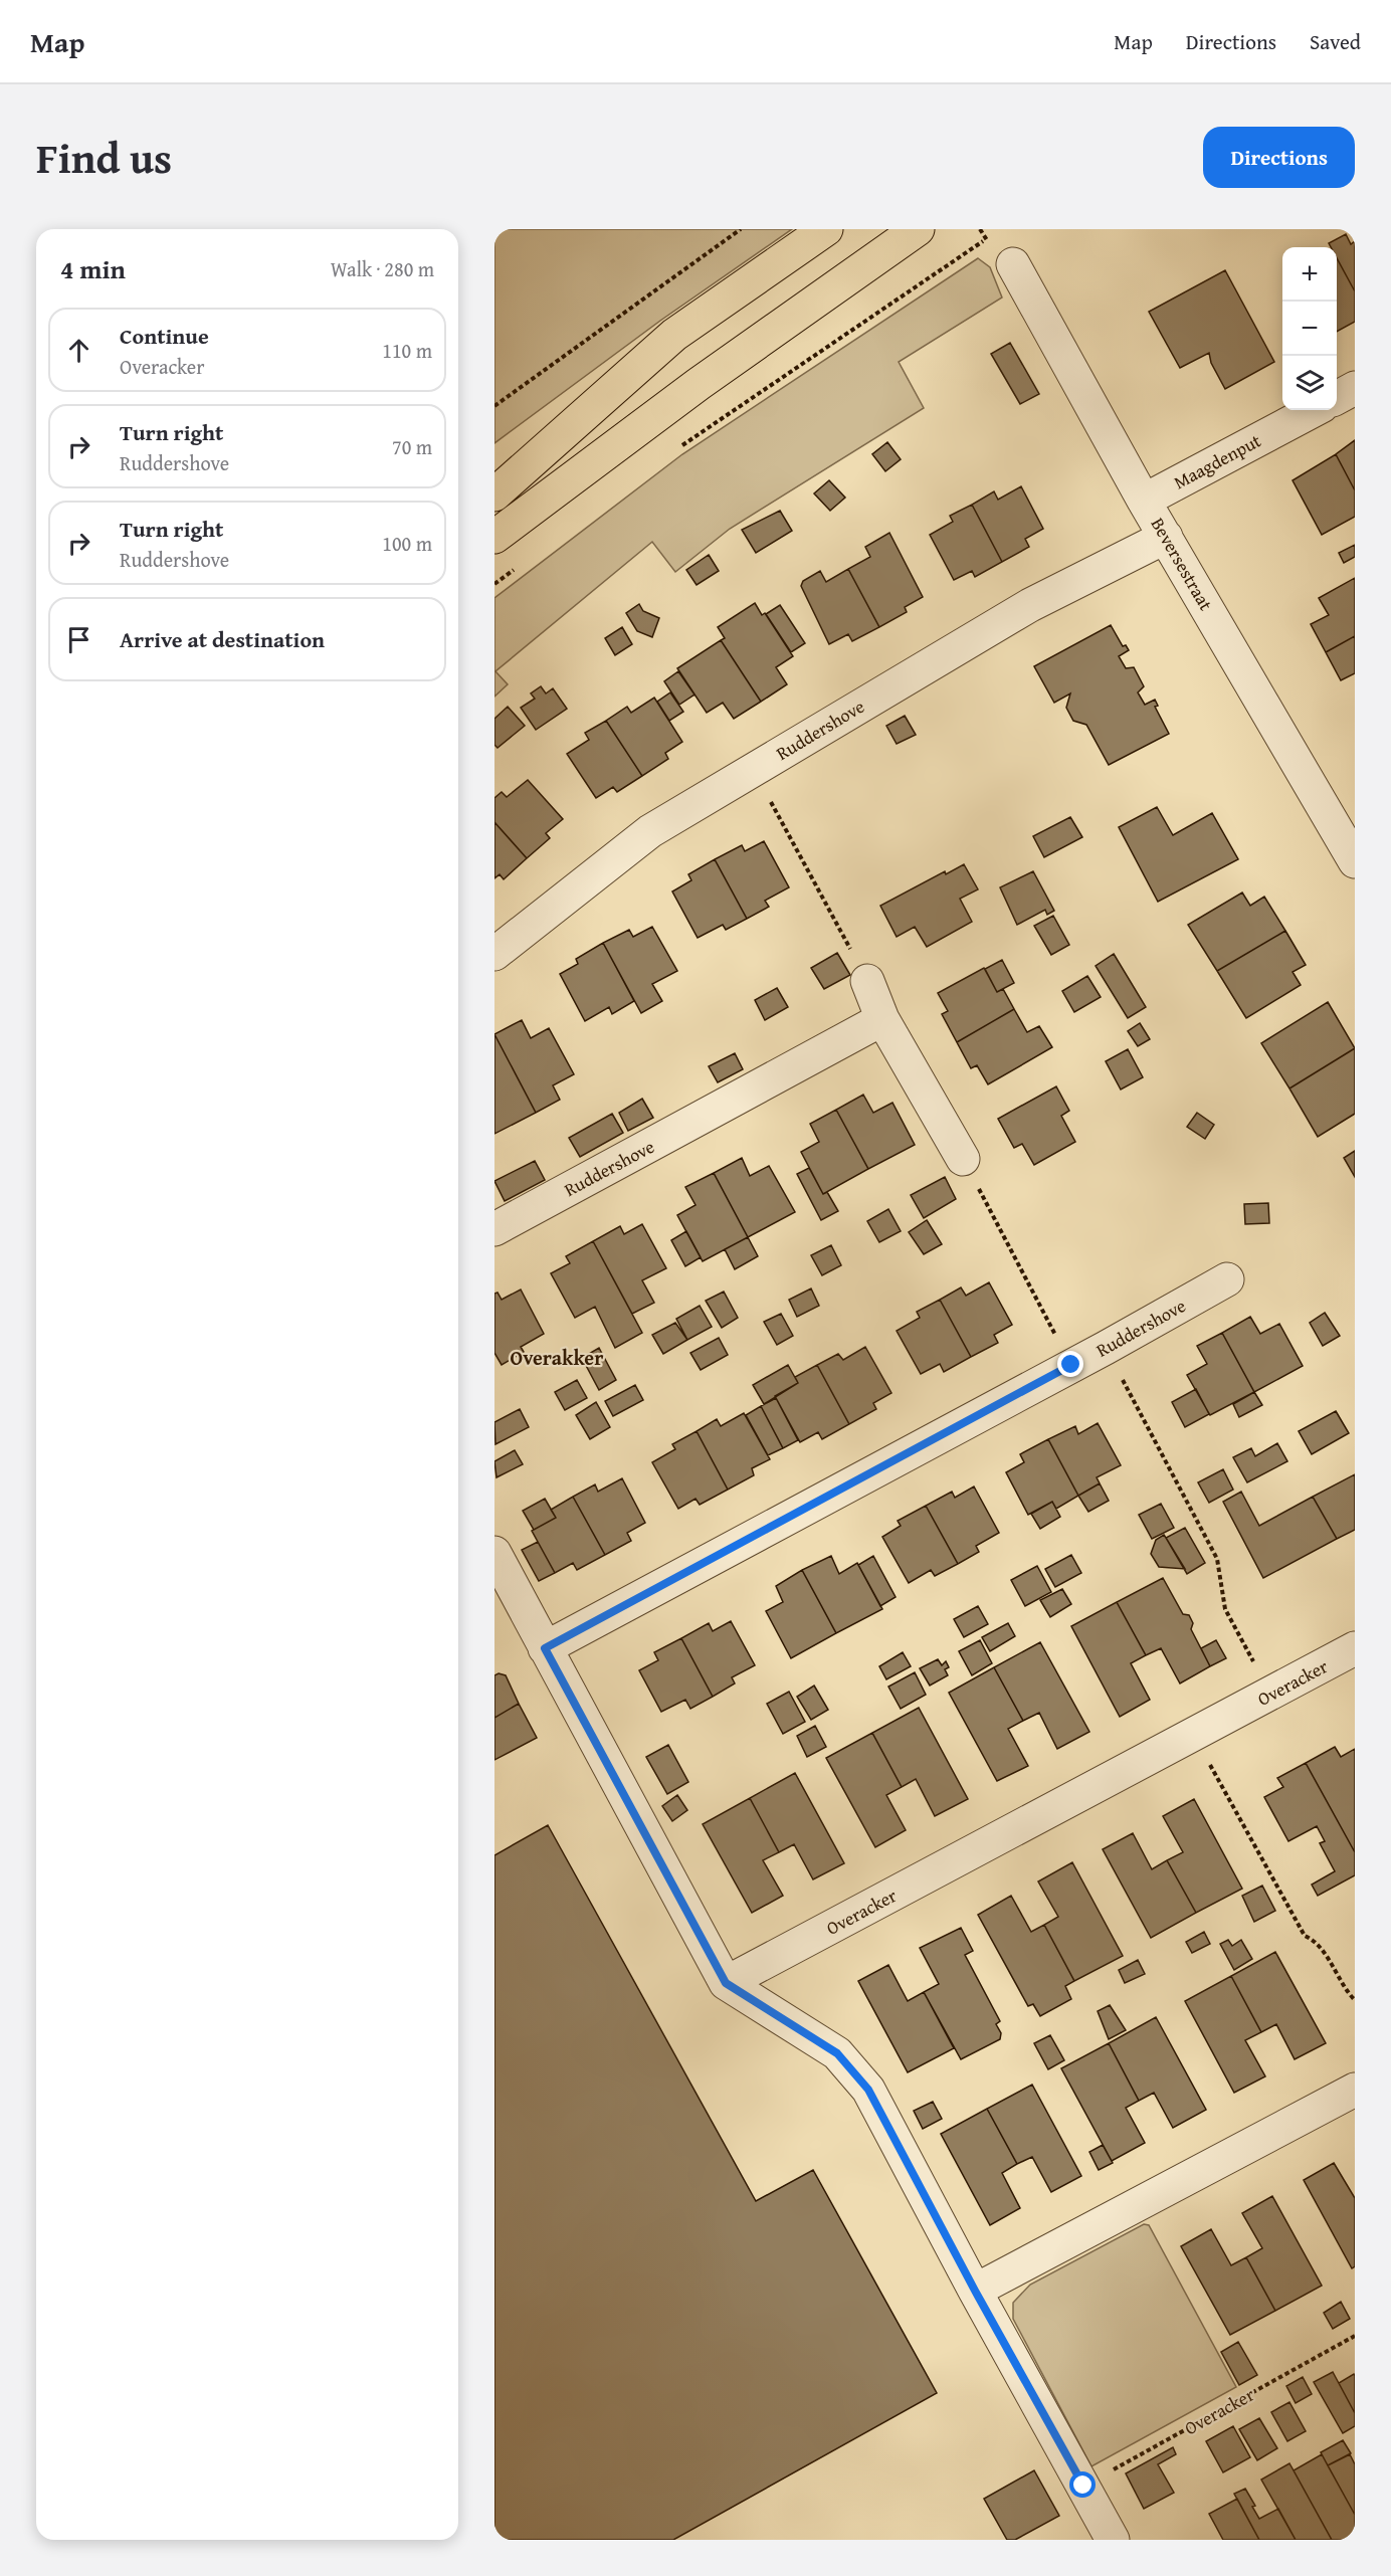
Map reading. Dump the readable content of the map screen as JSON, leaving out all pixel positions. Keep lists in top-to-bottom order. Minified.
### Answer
{"streets":{"street":["Maagdenput","Beversestraat","Ruddershove","Overacker"]},"crossings":[["Maagdenput","Beversestraat"],["Beversestraat","Ruddershove"]],"districts":["Overakker"],"page":{"header":"Map","nav":["Map","Directions","Saved"],"title":"Find us","buttons":"Directions","heading":["4 min","Walk · 280 m"],"map_buttons":["+","−"],"list":[["Continue","Overacker","110 m"],["Turn right","Ruddershove","70 m"],["Turn right","Ruddershove","100 m"],"Arrive at destination"]}}
